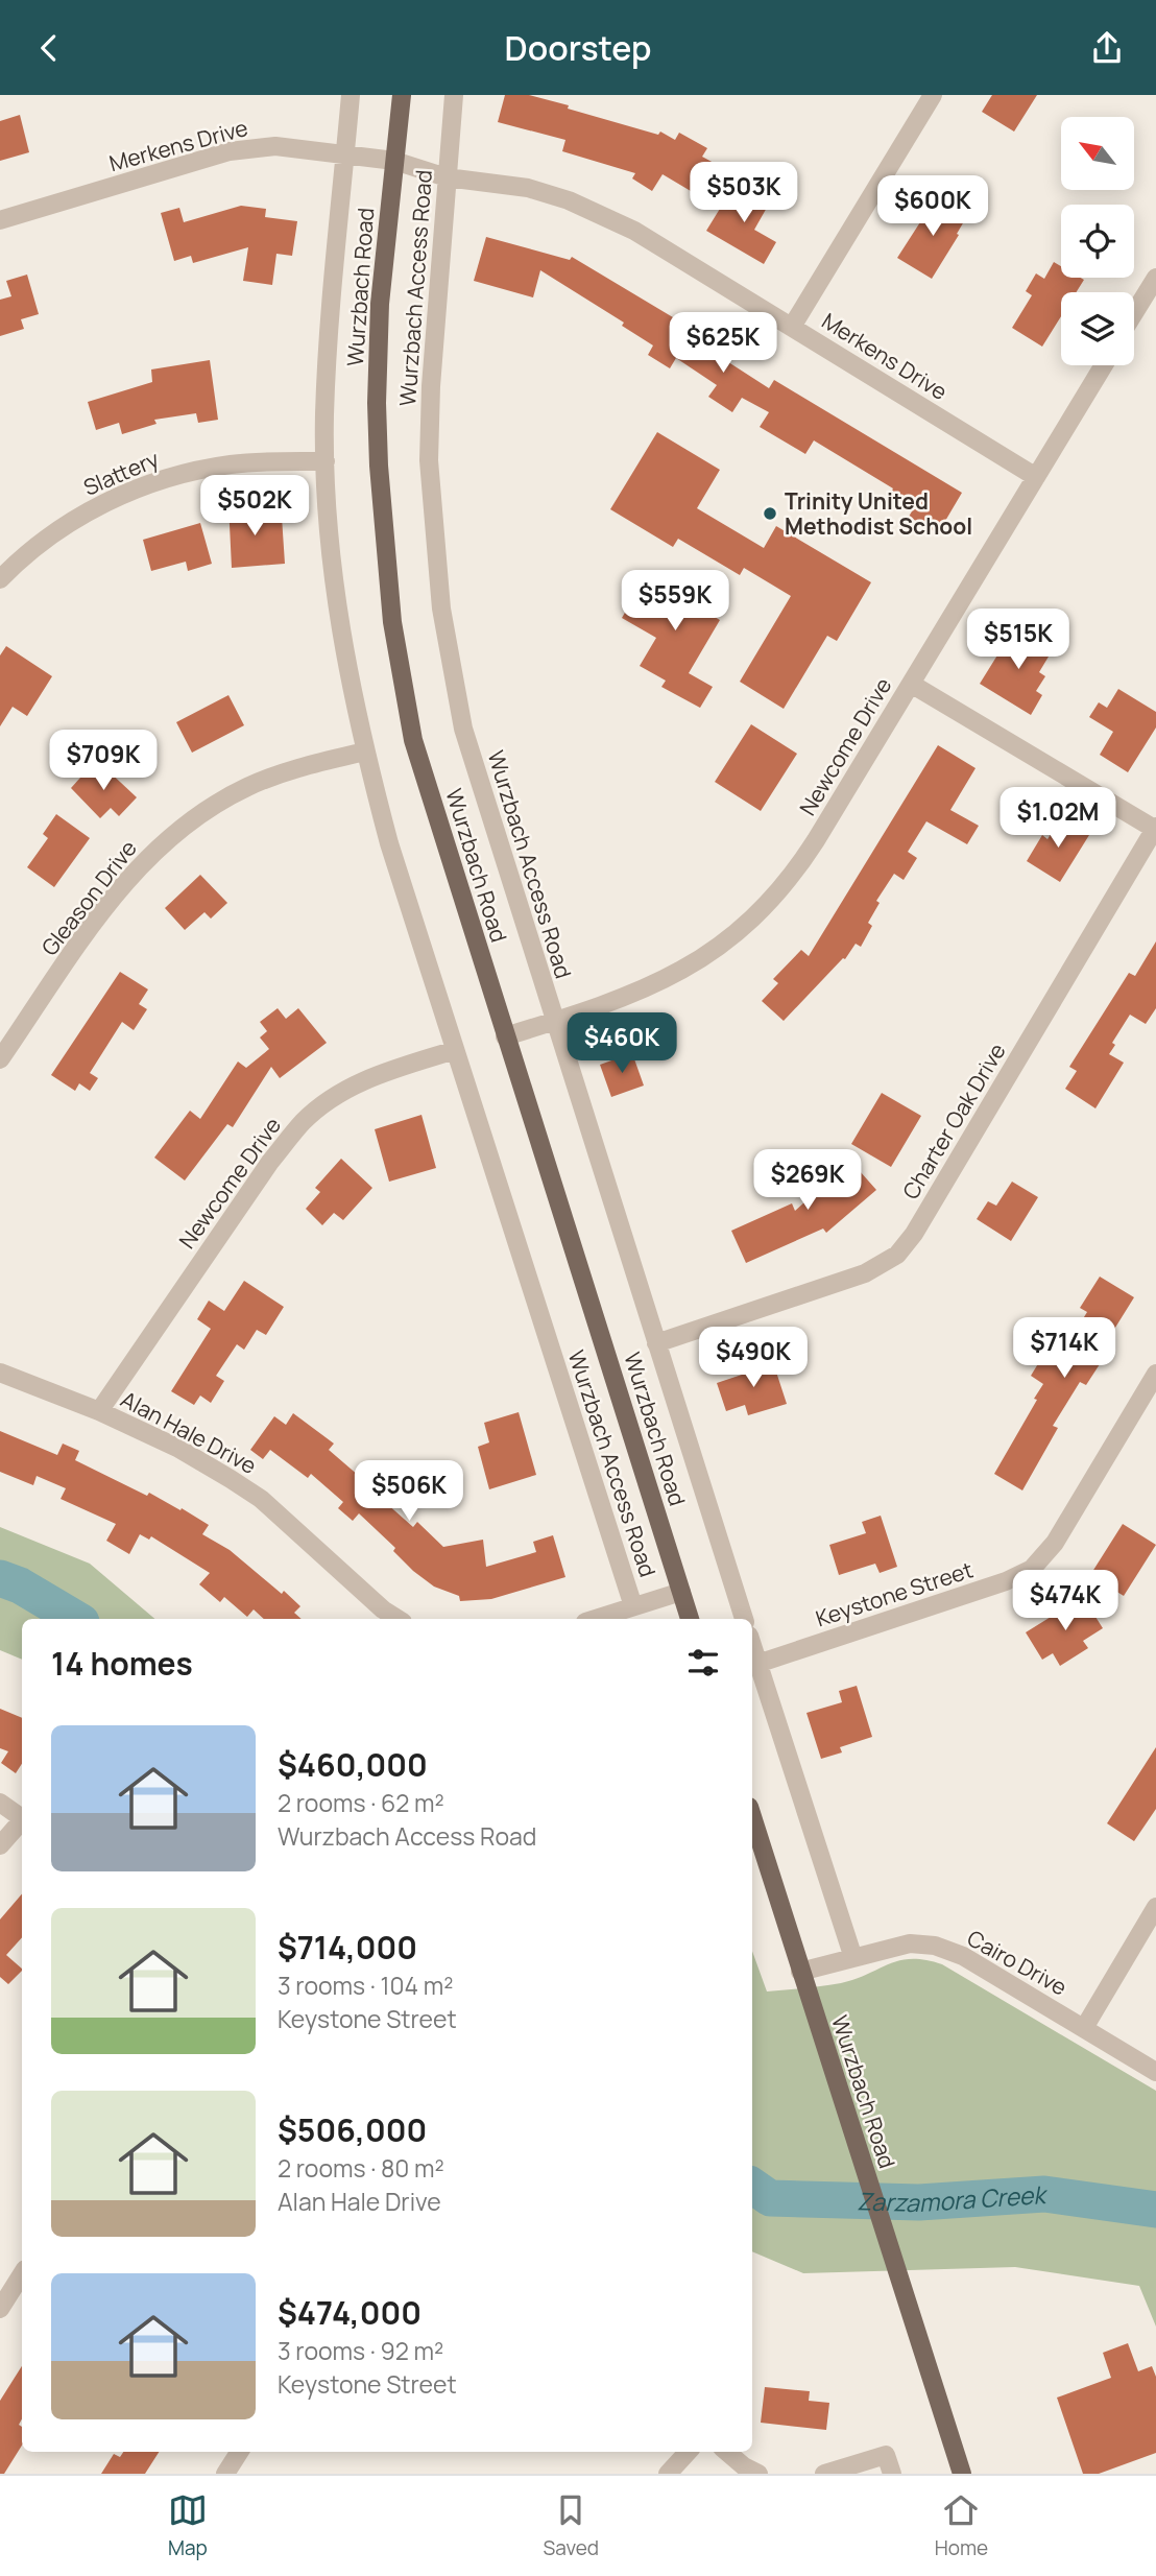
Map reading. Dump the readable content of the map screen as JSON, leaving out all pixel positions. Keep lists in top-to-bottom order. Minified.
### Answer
{"streets":{"main road":["Wurzbach Road"],"street":["Merkens Drive","Wurzbach Access Road","Slattery","Newcome Drive","Gleason Drive","Charter Oak Drive","Alan Hale Drive","Keystone Street","Cairo Drive"]},"crossings":[["Merkens Drive","Wurzbach Road"],["Merkens Drive","Wurzbach Access Road"],["Merkens Drive","Newcome Drive"],["Wurzbach Road","Newcome Drive"],["Wurzbach Road","Cairo Drive"],["Wurzbach Access Road","Slattery"],["Wurzbach Access Road","Newcome Drive"],["Wurzbach Access Road","Gleason Drive"],["Wurzbach Access Road","Charter Oak Drive"],["Newcome Drive","Alan Hale Drive"]],"water":["Zarzamora Creek"],"places":["Trinity United Methodist School"],"north":"top left","page":{"header":"Doorstep","price":["$503K","$600K","$625K","$502K","$559K","$515K","$709K","$1.02M","$460K","$269K","$714K","$490K","$506K","$474K"],"heading":"14 homes","list":[{"name":"$460,000","note":"2 rooms · 62 m² · Wurzbach Access Road"},{"name":"$714,000","note":"3 rooms · 104 m² · Keystone Street"},{"name":"$506,000","note":"2 rooms · 80 m² · Alan Hale Drive"},{"name":"$474,000","note":"3 rooms · 92 m² · Keystone Street"}],"tabs":["Map","Saved","Home"]}}
